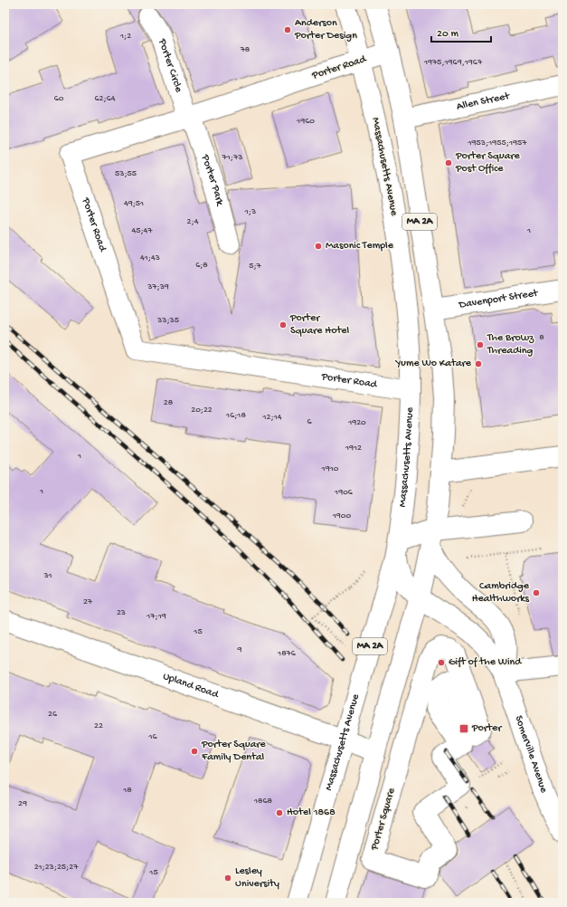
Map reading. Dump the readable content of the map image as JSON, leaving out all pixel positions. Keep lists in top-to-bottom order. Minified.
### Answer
{"streets":{"street":["Porter Circle","Porter Road","Allen Street","Massachusetts Avenue","Porter Park","MA 2A","Davenport Street","Upland Road","Somerville Avenue","Porter Square"]},"crossings":[["Porter Circle","Porter Road"],["Porter Circle","Porter Park"],["Porter Road","Massachusetts Avenue"],["Porter Road","Porter Park"],["Porter Road","MA 2A"],["Allen Street","MA 2A"],["Massachusetts Avenue","Upland Road"],["Massachusetts Avenue","Somerville Avenue"],["MA 2A","Davenport Street"],["MA 2A","Upland Road"],["MA 2A","Somerville Avenue"]],"places":{"other":["Anderson Porter Design","Porter Square Post Office","Masonic Temple","Porter Square Hotel","The Browz Threading","Yume Wo Katare","Cambridge Healthworks","Gift of the Wind","Porter Square Family Dental","Hotel 1868","Lesley University"],"transit":["Porter"]},"house_numbers":["1;2","78","1975,1969,1967","60","62;64","1960","1953;1955;1957","71;73","53;55","49;51","1;3","2;4","45;47","1","41;43","6;8","5;7","37;39","33;35","8","28","20;22","16;18","12;14","6","1920","1912","1","1910","1","1906","1900","31","27","23","17;19","15","9","1876","26","22","16","18","1868","29","21;23;25;27","15"],"scale_bar":"20 m"}
